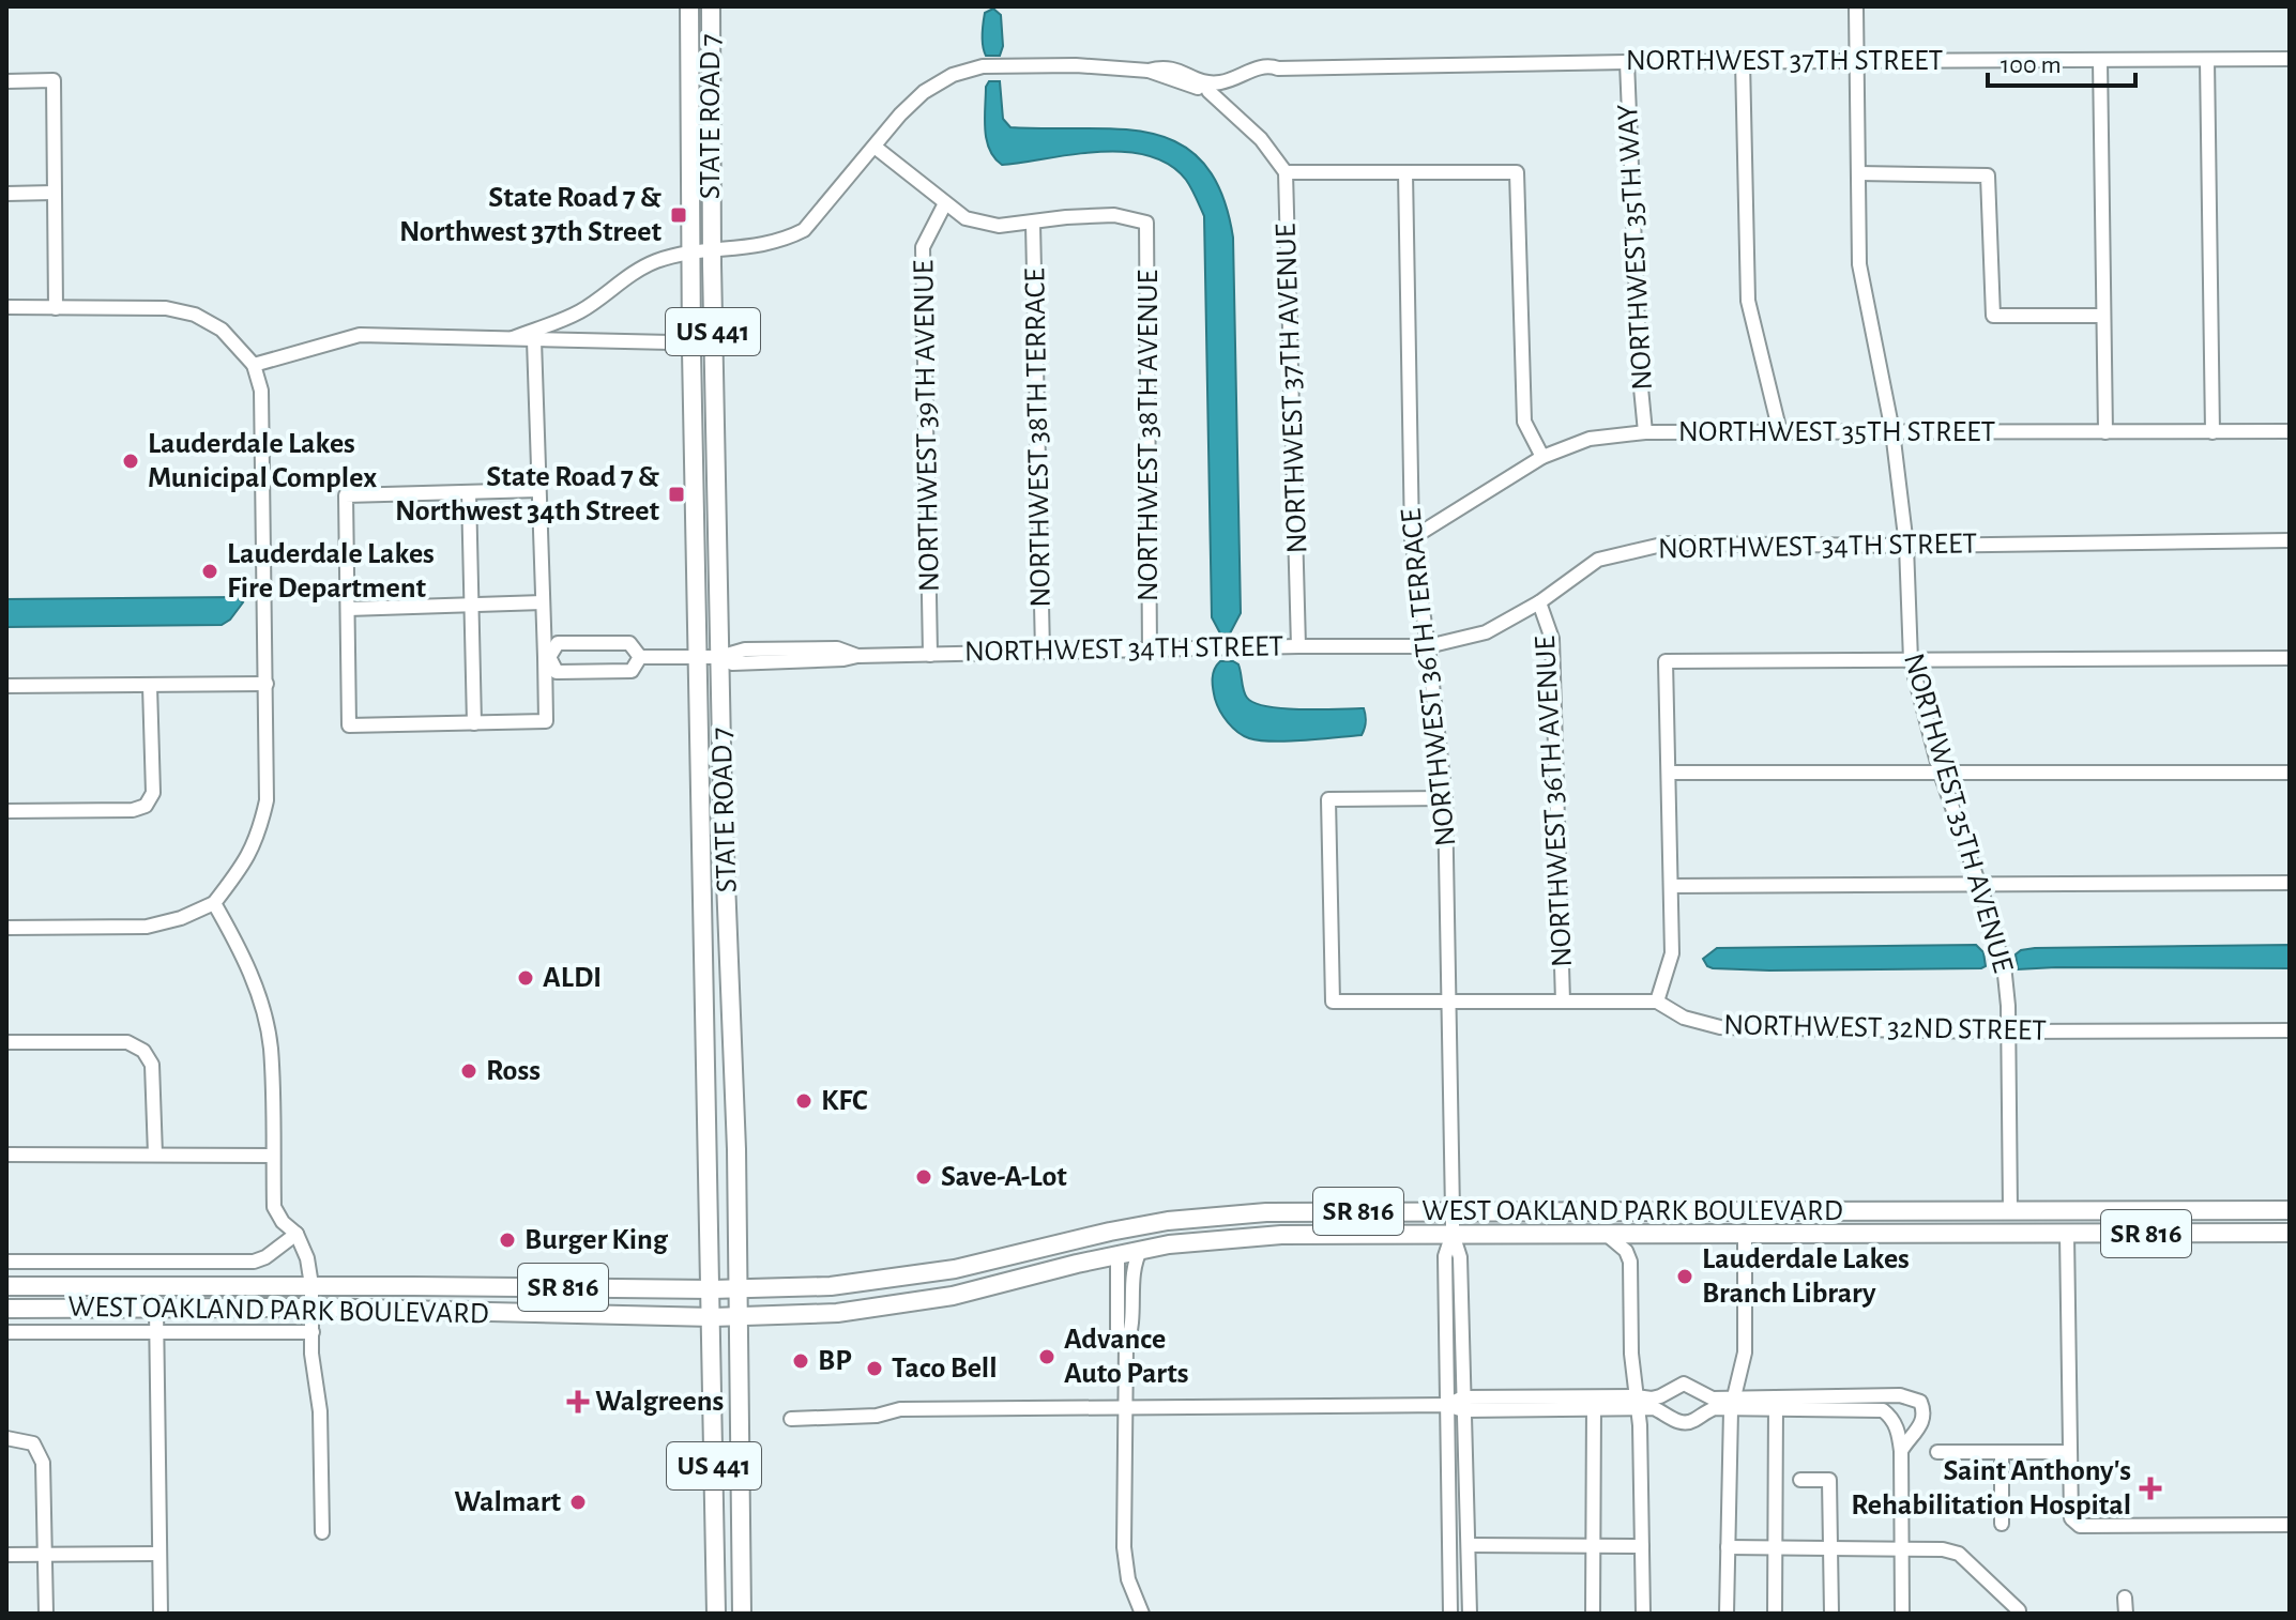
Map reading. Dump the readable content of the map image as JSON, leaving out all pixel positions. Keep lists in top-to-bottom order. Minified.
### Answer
{"streets":{"main road":["STATE ROAD 7","US 441","SR 816","WEST OAKLAND PARK BOULEVARD"],"street":["NORTHWEST 37TH STREET","NORTHWEST 35TH WAY","NORTHWEST 37TH AVENUE","NORTHWEST 39TH AVENUE","NORTHWEST 35TH STREET","NORTHWEST 38TH AVENUE","NORTHWEST 38TH TERRACE","NORTHWEST 34TH STREET","NORTHWEST 36TH TERRACE","NORTHWEST 36TH AVENUE","NORTHWEST 35TH AVENUE","NORTHWEST 32ND STREET"]},"crossings":[["NORTHWEST 37TH STREET","STATE ROAD 7"],["NORTHWEST 37TH STREET","NORTHWEST 35TH WAY"],["NORTHWEST 37TH STREET","NORTHWEST 35TH AVENUE"],["STATE ROAD 7","NORTHWEST 34TH STREET"],["STATE ROAD 7","WEST OAKLAND PARK BOULEVARD"],["NORTHWEST 35TH WAY","NORTHWEST 35TH STREET"],["NORTHWEST 37TH AVENUE","NORTHWEST 34TH STREET"],["NORTHWEST 39TH AVENUE","NORTHWEST 34TH STREET"],["NORTHWEST 35TH STREET","NORTHWEST 36TH TERRACE"],["NORTHWEST 35TH STREET","NORTHWEST 35TH AVENUE"],["NORTHWEST 38TH AVENUE","NORTHWEST 38TH TERRACE"],["NORTHWEST 38TH AVENUE","NORTHWEST 34TH STREET"],["NORTHWEST 38TH TERRACE","NORTHWEST 34TH STREET"],["NORTHWEST 34TH STREET","NORTHWEST 36TH TERRACE"],["NORTHWEST 34TH STREET","NORTHWEST 36TH AVENUE"],["NORTHWEST 34TH STREET","NORTHWEST 35TH AVENUE"],["NORTHWEST 36TH TERRACE","NORTHWEST 32ND STREET"],["NORTHWEST 36TH TERRACE","WEST OAKLAND PARK BOULEVARD"],["NORTHWEST 36TH AVENUE","NORTHWEST 32ND STREET"],["NORTHWEST 35TH AVENUE","NORTHWEST 32ND STREET"],["NORTHWEST 35TH AVENUE","WEST OAKLAND PARK BOULEVARD"]],"places":{"transit":["State Road 7 & Northwest 37th Street","State Road 7 & Northwest 34th Street"],"other":["Lauderdale Lakes Municipal Complex","Lauderdale Lakes Fire Department","ALDI","Ross","KFC","Save-A-Lot","Burger King","Lauderdale Lakes Branch Library","Advance Auto Parts","BP","Taco Bell","Walmart"],"health":["Walgreens","Saint Anthony's Rehabilitation Hospital"]},"scale_bar":"100 m"}
